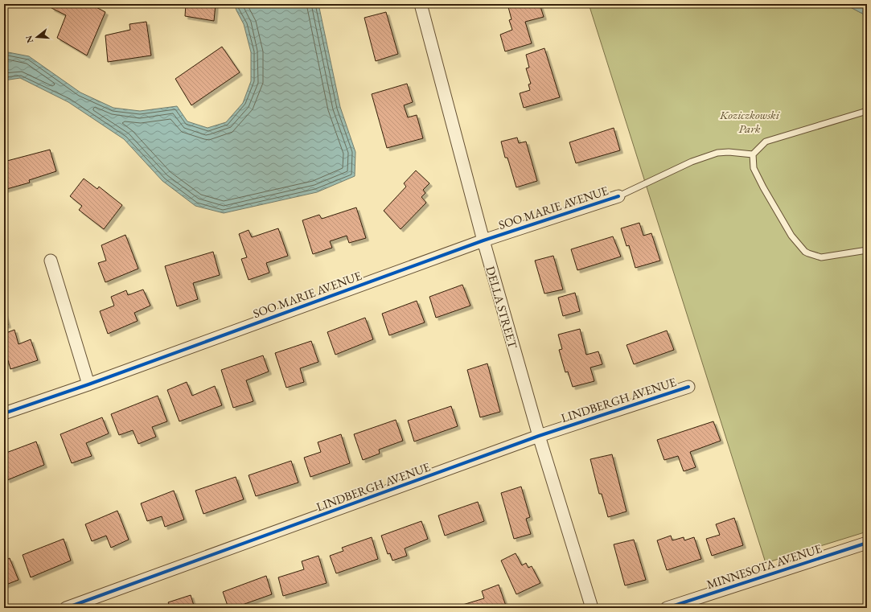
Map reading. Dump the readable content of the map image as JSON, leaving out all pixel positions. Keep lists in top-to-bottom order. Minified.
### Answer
{"streets":{"street":["SOO MARIE AVENUE","DELLA STREET","LINDBERGH AVENUE","MINNESOTA AVENUE"]},"crossings":[["SOO MARIE AVENUE","DELLA STREET"],["DELLA STREET","LINDBERGH AVENUE"]],"parks":["Koziczkowski Park"],"north":"left"}
